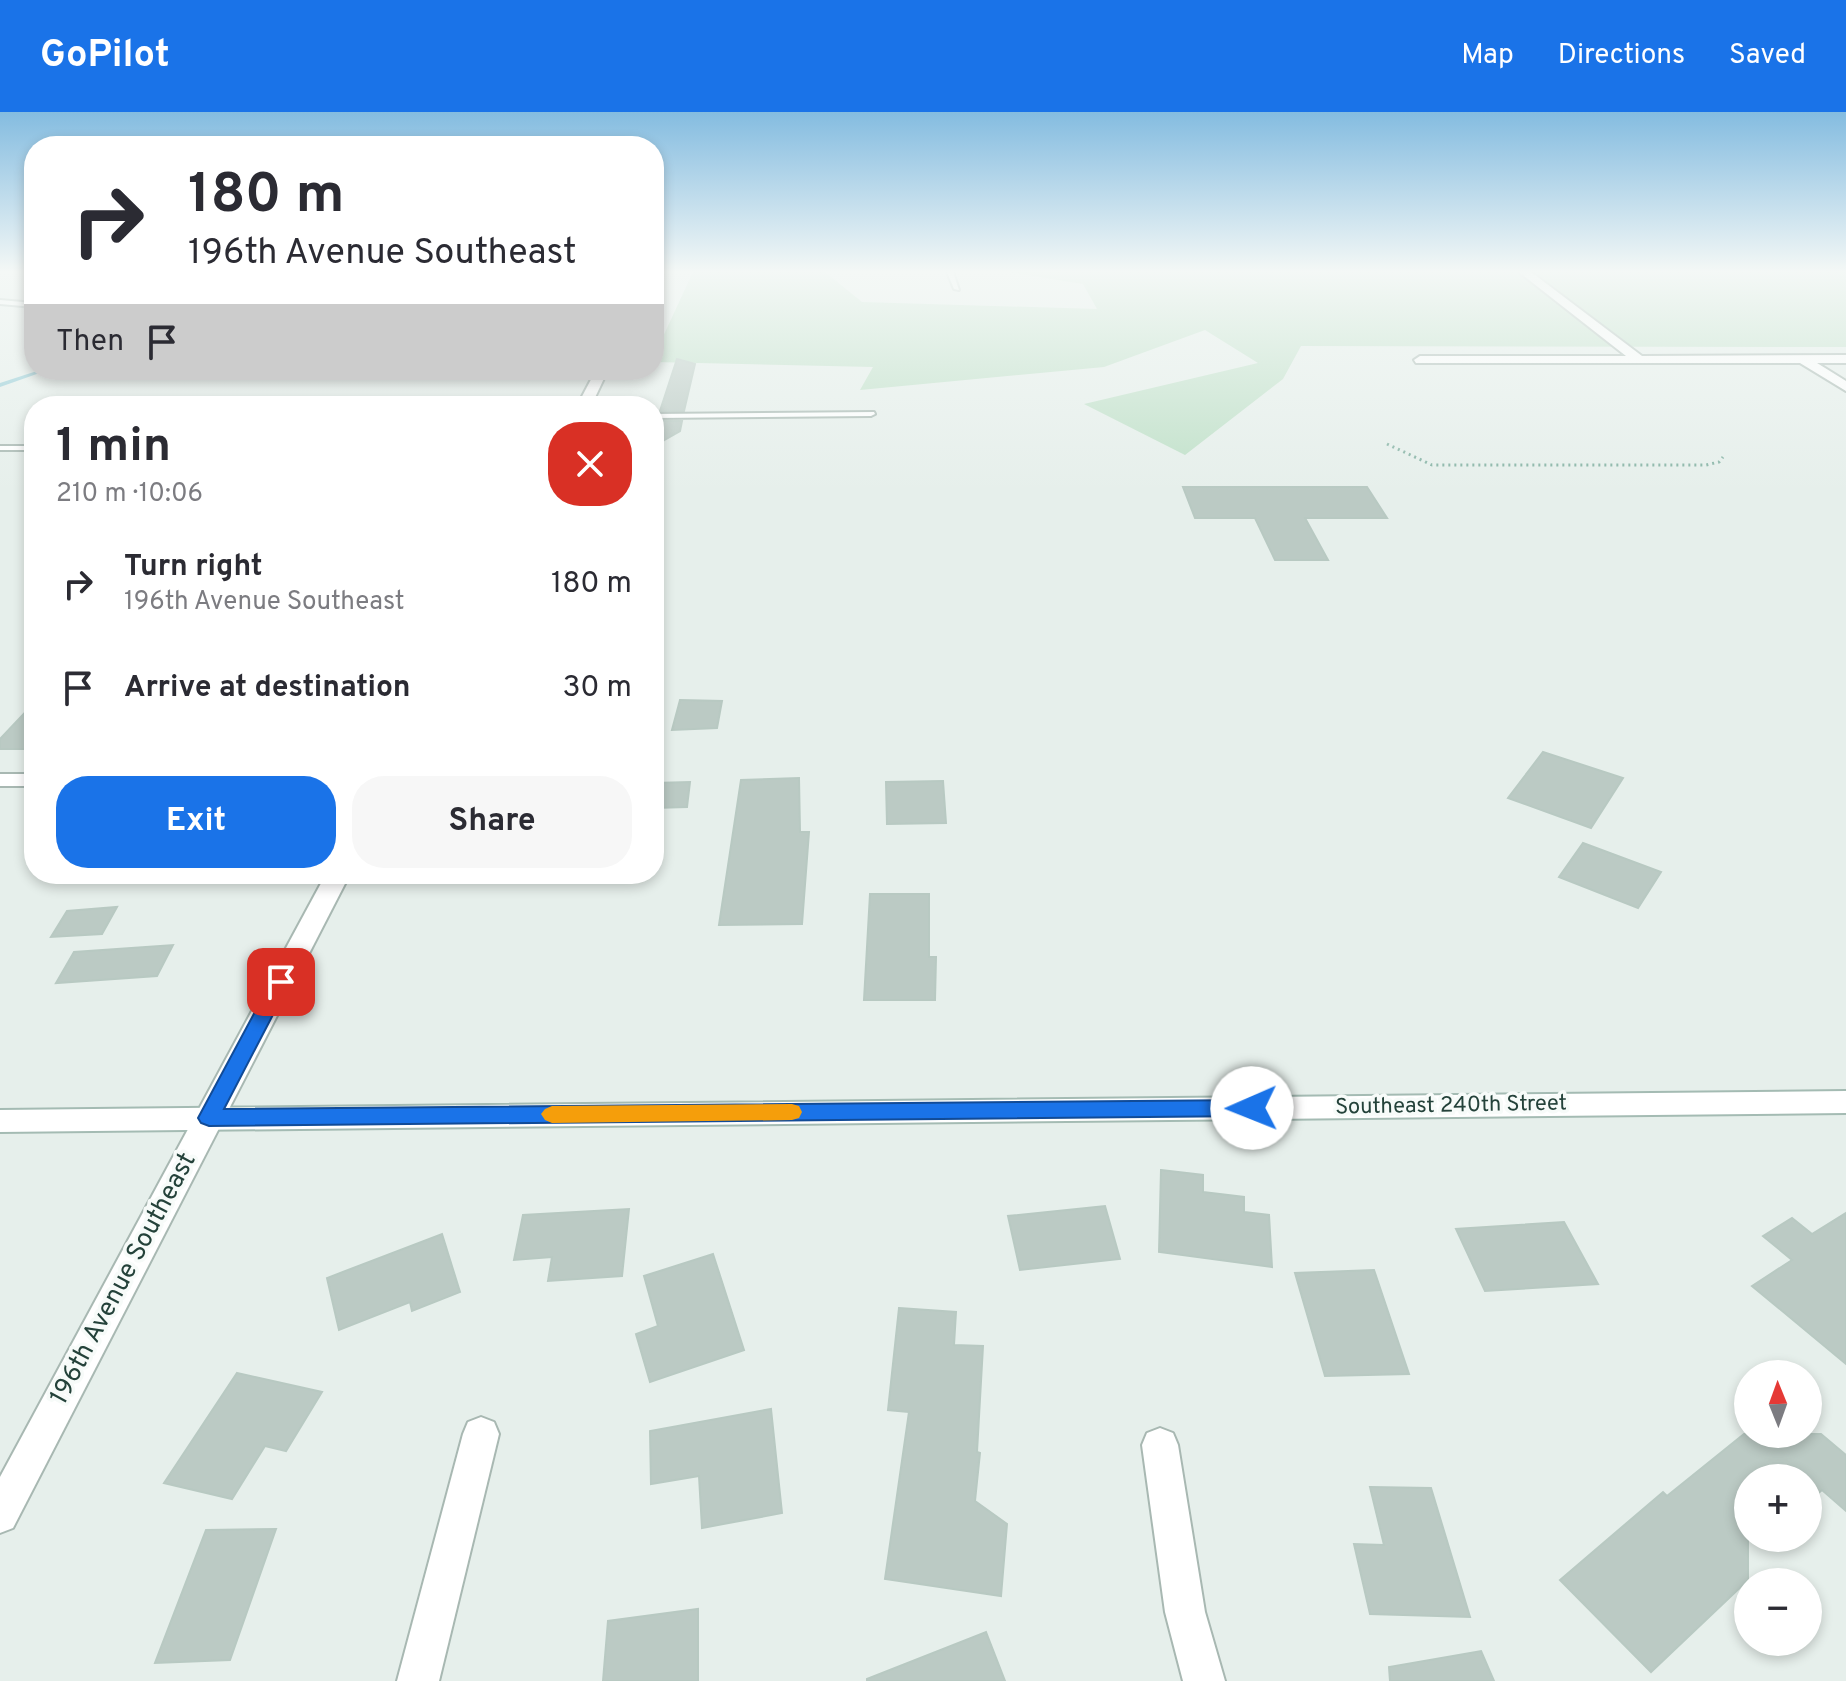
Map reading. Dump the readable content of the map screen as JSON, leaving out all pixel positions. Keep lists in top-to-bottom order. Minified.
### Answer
{"streets":{"street":["Southeast 240th Street","196th Avenue Southeast"]},"crossings":[["Southeast 240th Street","196th Avenue Southeast"]],"north":"top","page":{"header":"GoPilot","nav":["Map","Directions","Saved"],"turn":["180 m","196th Avenue Southeast"],"then":"Then","heading":["1 min","210 m · 10:06"],"list":[{"name":"Turn right","note":"196th Avenue Southeast","value":"180 m"},{"name":"Arrive at destination","value":"30 m"}],"buttons":["Exit","Share"],"map_buttons":["+","−"]}}
